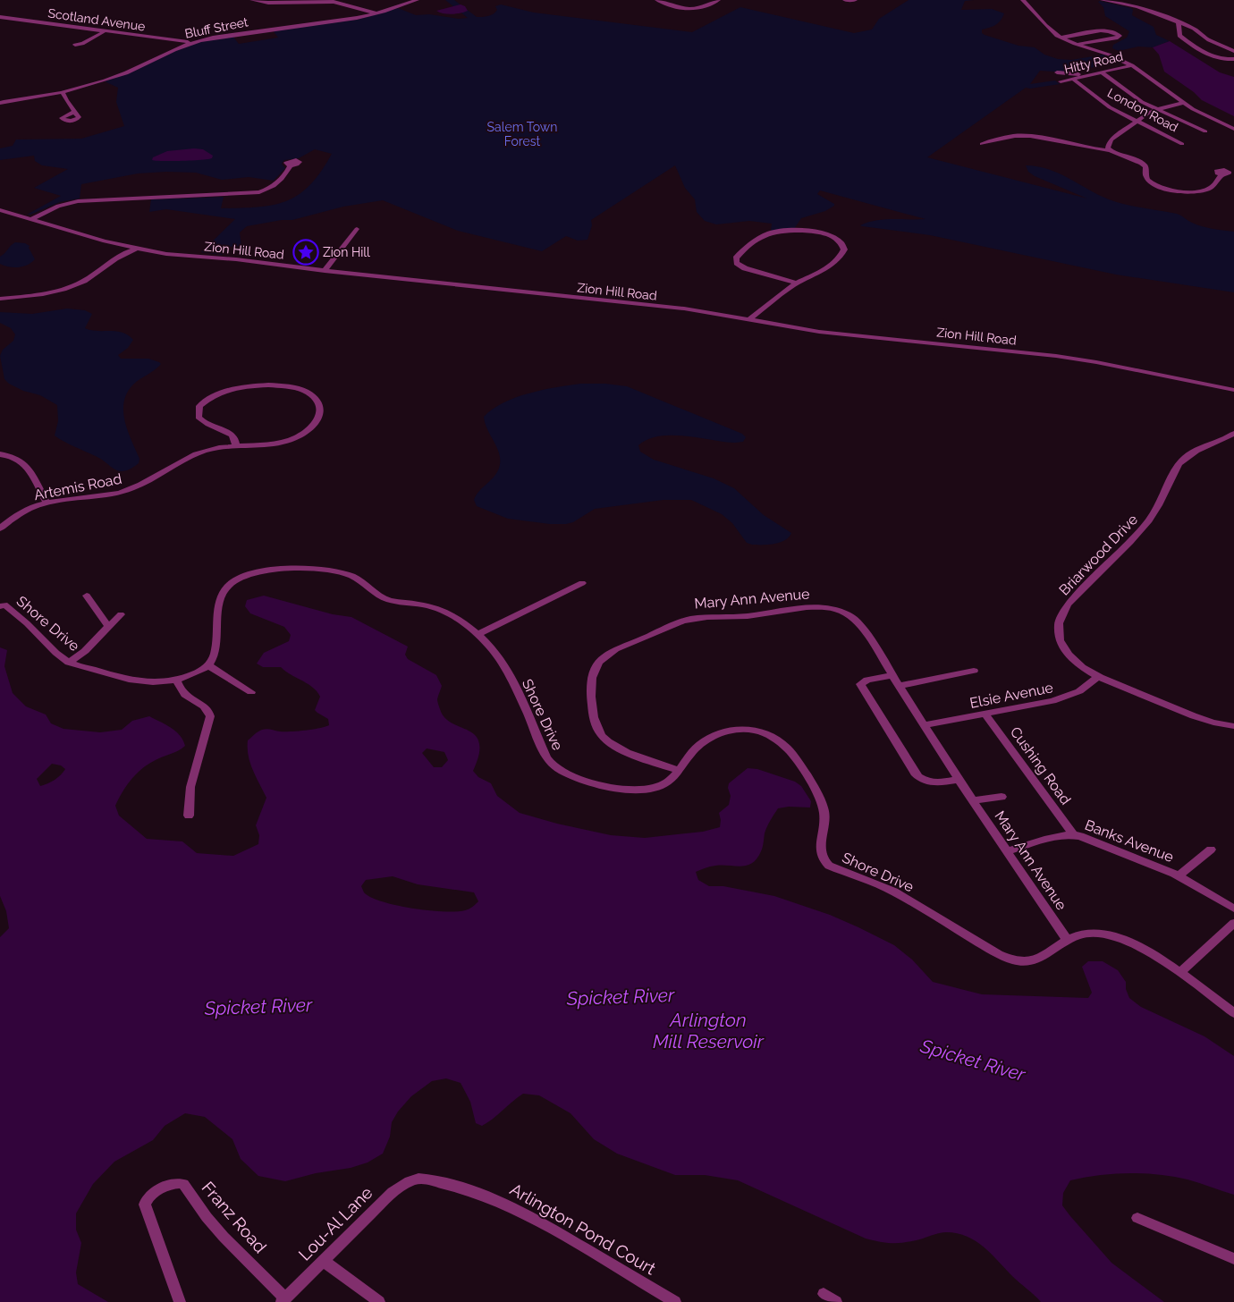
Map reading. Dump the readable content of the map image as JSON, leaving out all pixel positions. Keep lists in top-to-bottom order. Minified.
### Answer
{"streets":{"street":["Scotland Avenue","Bluff Street","Hitty Road","London Road","Zion Hill Road","Artemis Road","Briarwood Drive","Mary Ann Avenue","Shore Drive","Elsie Avenue","Cushing Road","Banks Avenue","Franz Road","Lou-Al Lane","Arlington Pond Court"]},"crossings":[["Scotland Avenue","Bluff Street"],["Hitty Road","London Road"],["Briarwood Drive","Elsie Avenue"],["Mary Ann Avenue","Shore Drive"],["Mary Ann Avenue","Elsie Avenue"],["Mary Ann Avenue","Banks Avenue"],["Elsie Avenue","Cushing Road"],["Cushing Road","Banks Avenue"],["Franz Road","Lou-Al Lane"],["Lou-Al Lane","Arlington Pond Court"]],"water":["Spicket River","Arlington Mill Reservoir"],"parks":["Salem Town Forest"],"places":{"place":["Zion Hill"]}}
